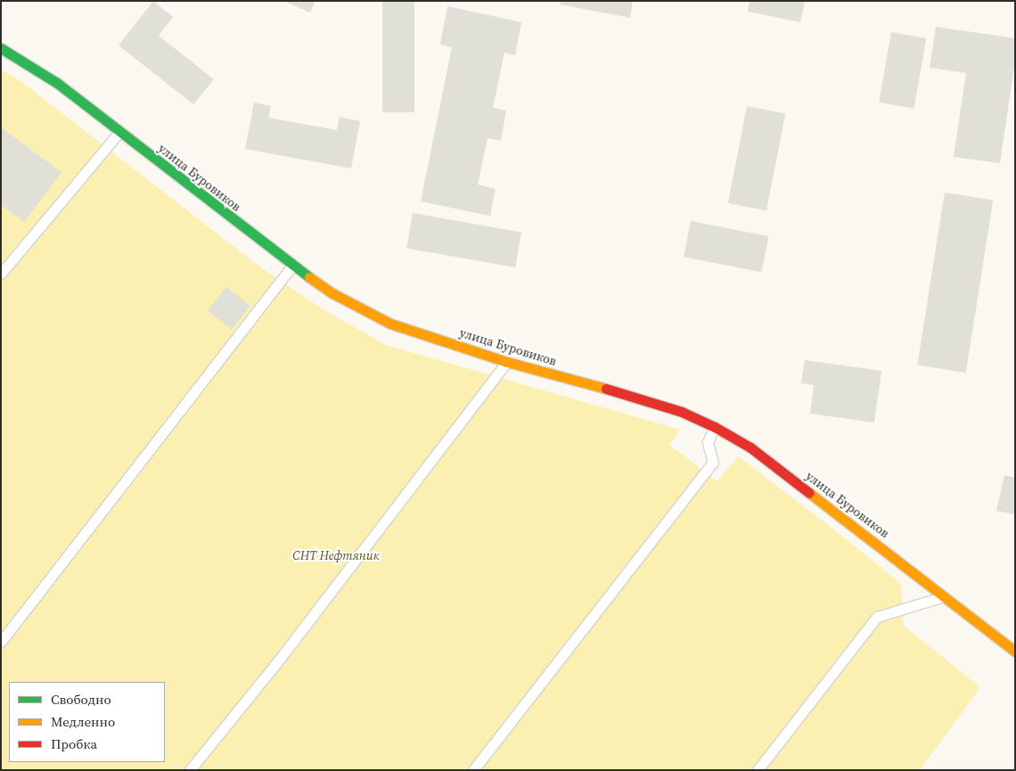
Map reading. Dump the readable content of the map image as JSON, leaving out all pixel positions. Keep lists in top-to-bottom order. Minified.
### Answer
{"streets":{"street":["улица Буровиков"]},"parks":["СНТ Нефтяник"],"legend":["Свободно","Медленно","Пробка"]}
